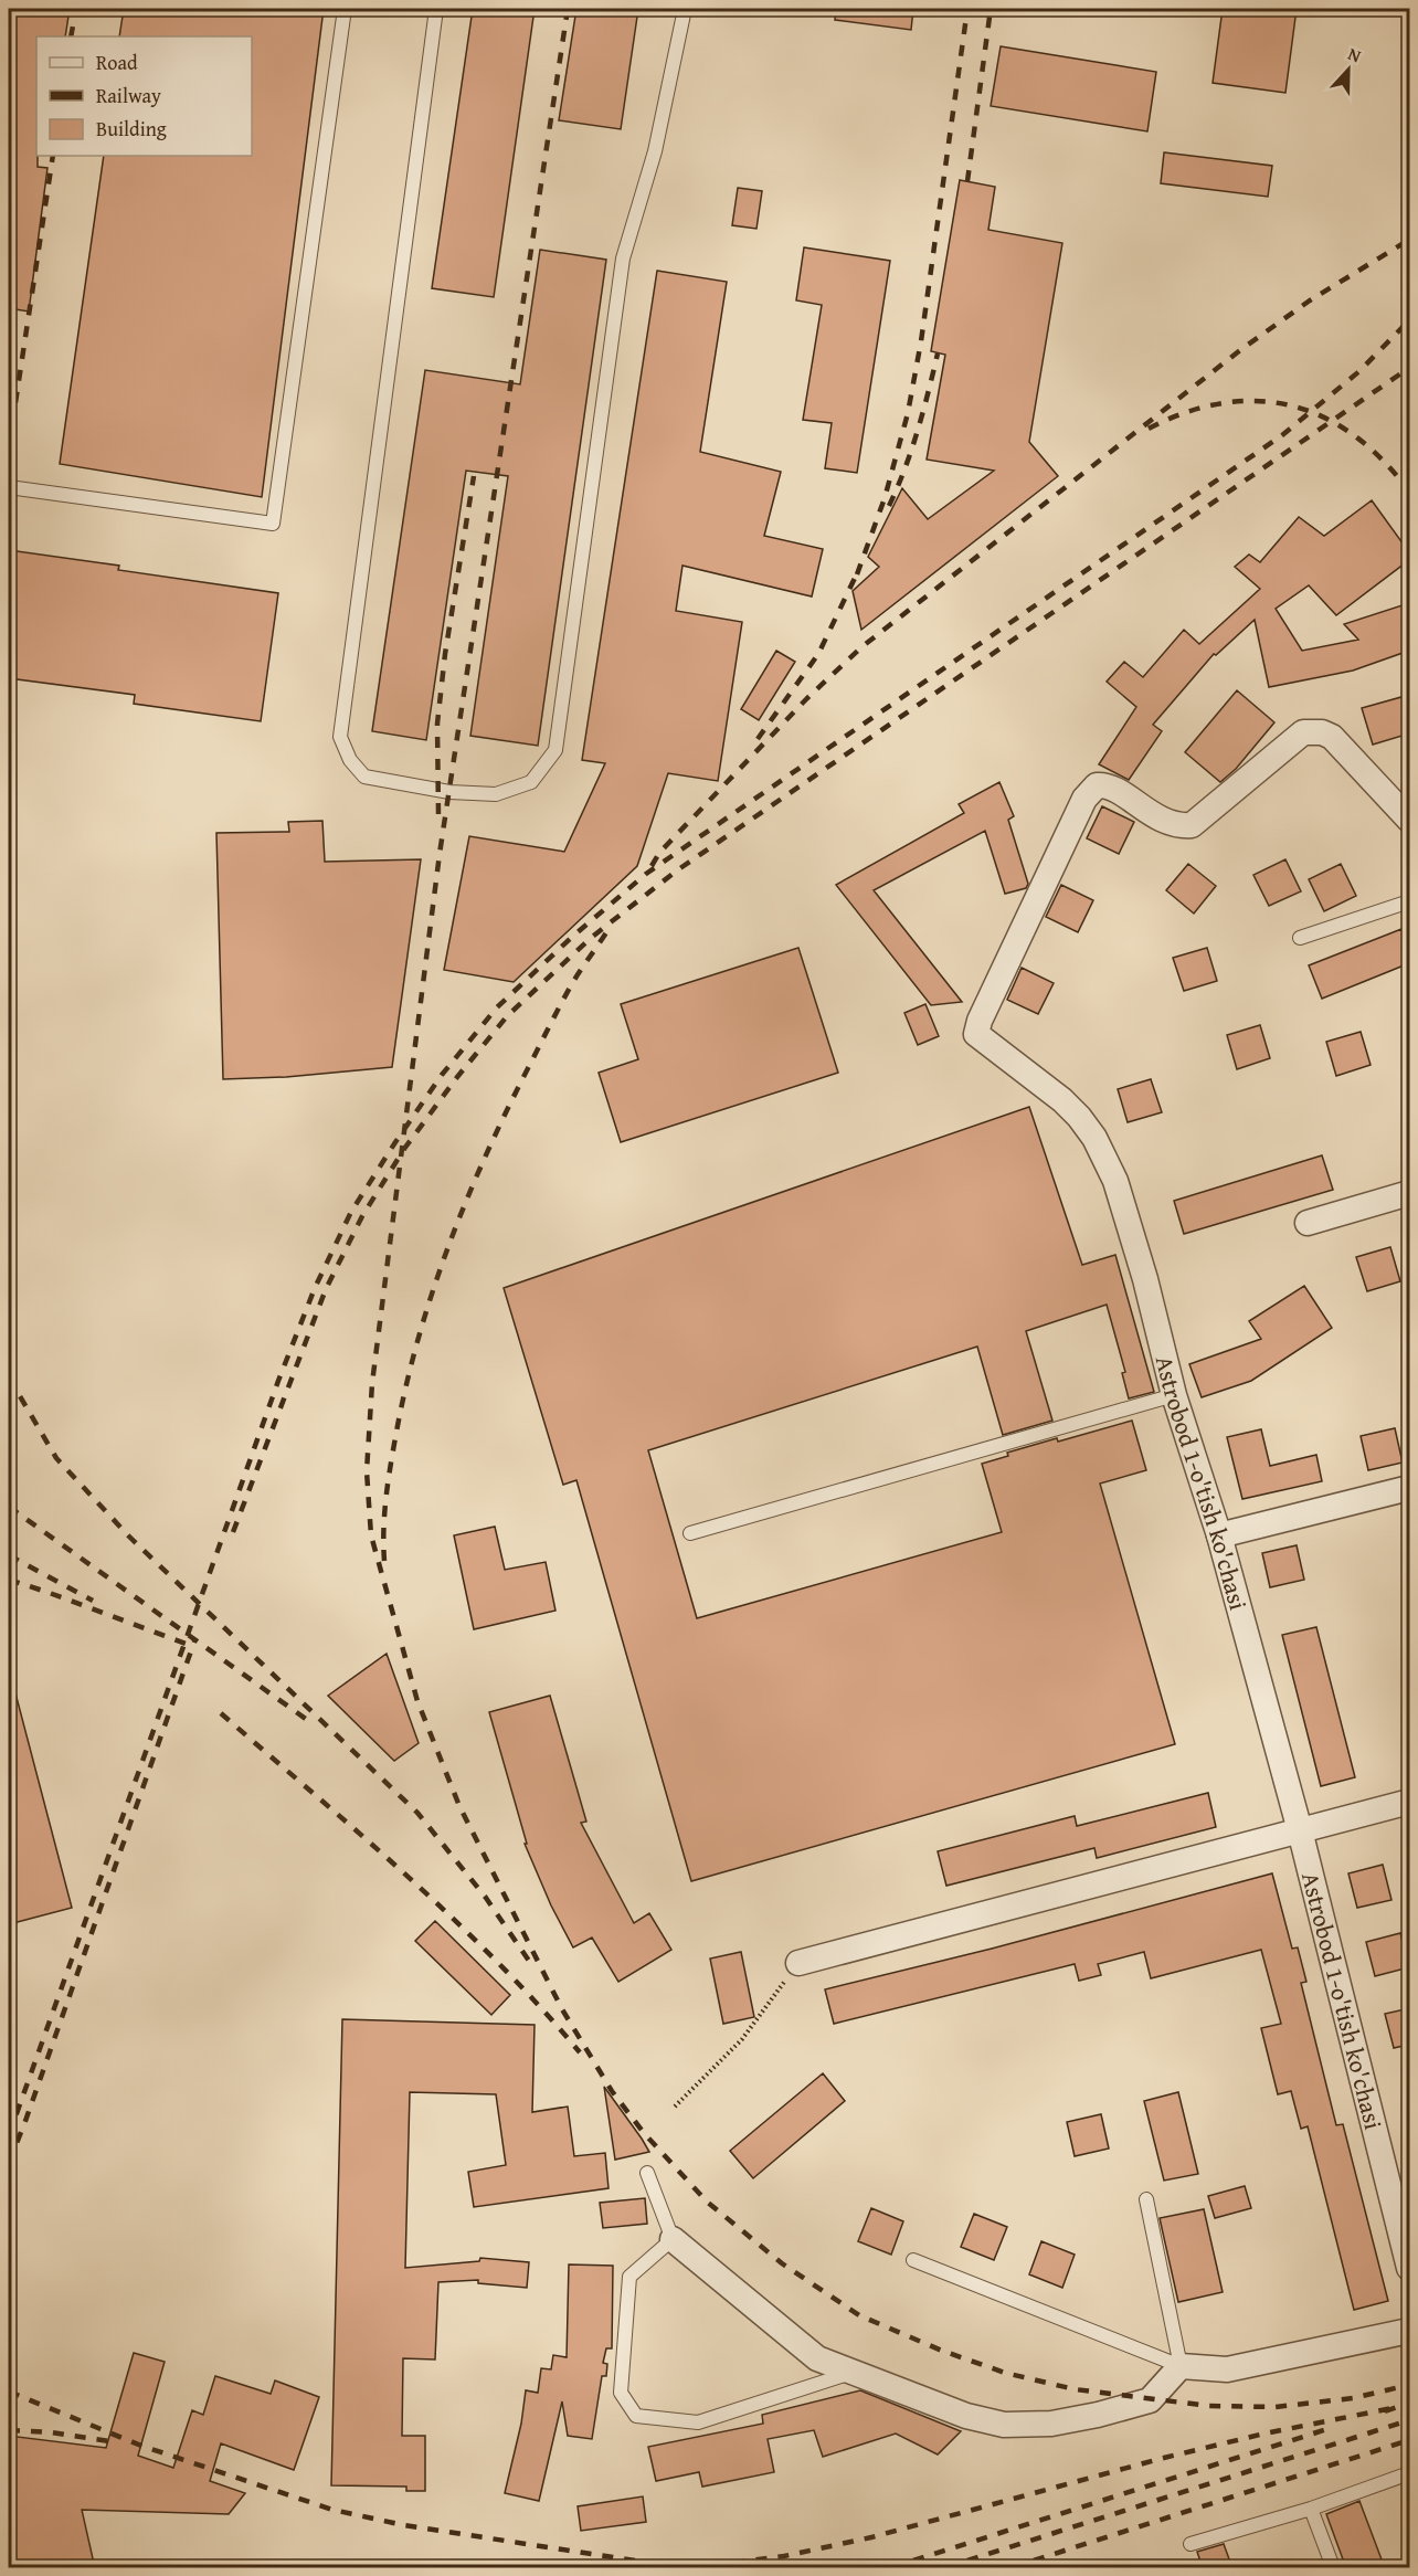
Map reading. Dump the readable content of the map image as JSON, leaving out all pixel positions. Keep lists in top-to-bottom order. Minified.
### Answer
{"streets":{"street":["Astrobod 1-o'tish ko'chasi"]},"legend":["Road","Railway","Building"],"north":"top"}
